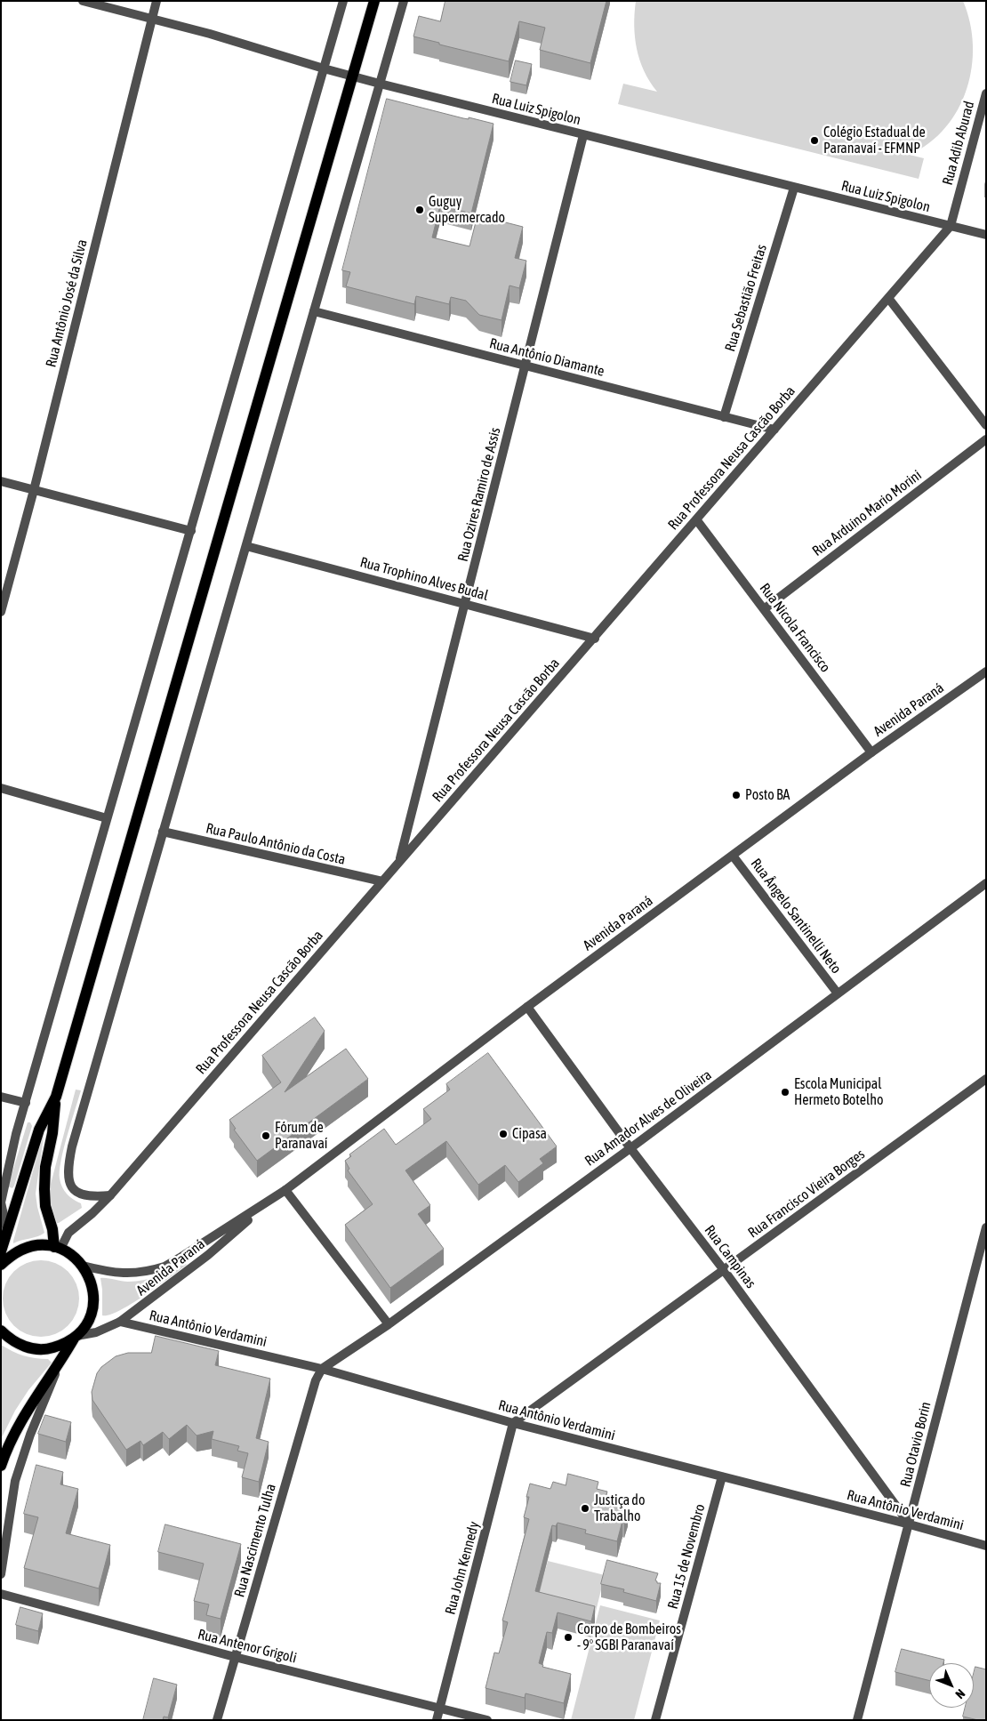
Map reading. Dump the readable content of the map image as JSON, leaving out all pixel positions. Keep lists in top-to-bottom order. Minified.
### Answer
{"streets":{"street":["Rua Luiz Spigolon","Rua Adib Aburad","Rua Sebastião Freitas","Rua Antônio José da Silva","Rua Antônio Diamante","Rua Professora Neusa Cascão Borba","Rua Ozires Ramiro de Assis","Rua Arduino Mario Morini","Rua Trophino Alves Budal","Rua Nicola Francisco","Avenida Paraná","Rua Paulo Antônio da Costa","Rua Ângelo Santinelli Neto","Rua Amador Alves de Oliveira","Rua Francisco Vieira Borges","Rua Campinas","Rua Antônio Verdamini","Rua Otavio Borin","Rua Nascimento Tulha","Rua 15 de Novembro","Rua John Kennedy","Rua Antenor Grigoli"]},"crossings":[["Rua Luiz Spigolon","Rua Adib Aburad"],["Rua Luiz Spigolon","Rua Sebastião Freitas"],["Rua Luiz Spigolon","Rua Antônio José da Silva"],["Rua Luiz Spigolon","Rua Professora Neusa Cascão Borba"],["Rua Luiz Spigolon","Rua Ozires Ramiro de Assis"],["Rua Adib Aburad","Rua Professora Neusa Cascão Borba"],["Rua Sebastião Freitas","Rua Antônio Diamante"],["Rua Antônio Diamante","Rua Professora Neusa Cascão Borba"],["Rua Antônio Diamante","Rua Ozires Ramiro de Assis"],["Rua Professora Neusa Cascão Borba","Rua Ozires Ramiro de Assis"],["Rua Professora Neusa Cascão Borba","Rua Trophino Alves Budal"],["Rua Professora Neusa Cascão Borba","Rua Nicola Francisco"],["Rua Professora Neusa Cascão Borba","Rua Paulo Antônio da Costa"],["Rua Ozires Ramiro de Assis","Rua Trophino Alves Budal"],["Rua Arduino Mario Morini","Rua Nicola Francisco"],["Rua Nicola Francisco","Avenida Paraná"],["Avenida Paraná","Rua Ângelo Santinelli Neto"],["Avenida Paraná","Rua Campinas"],["Avenida Paraná","Rua Antônio Verdamini"],["Rua Ângelo Santinelli Neto","Rua Amador Alves de Oliveira"],["Rua Amador Alves de Oliveira","Rua Campinas"],["Rua Amador Alves de Oliveira","Rua Antônio Verdamini"],["Rua Amador Alves de Oliveira","Rua Nascimento Tulha"],["Rua Francisco Vieira Borges","Rua Campinas"],["Rua Francisco Vieira Borges","Rua Antônio Verdamini"],["Rua Francisco Vieira Borges","Rua John Kennedy"],["Rua Campinas","Rua Antônio Verdamini"],["Rua Campinas","Rua Otavio Borin"],["Rua Antônio Verdamini","Rua Otavio Borin"],["Rua Antônio Verdamini","Rua Nascimento Tulha"],["Rua Antônio Verdamini","Rua 15 de Novembro"],["Rua Antônio Verdamini","Rua John Kennedy"],["Rua Nascimento Tulha","Rua Antenor Grigoli"],["Rua John Kennedy","Rua Antenor Grigoli"]],"places":["Colégio Estadual de Paranavaí - EFMNP","Guguy Supermercado","Posto BA","Escola Municipal Hermeto Botelho","Cipasa","Fórum de Paranavaí","Justiça do Trabalho","Corpo de Bombeiros - 9º SGBI Paranavaí"],"north":"bottom right"}
